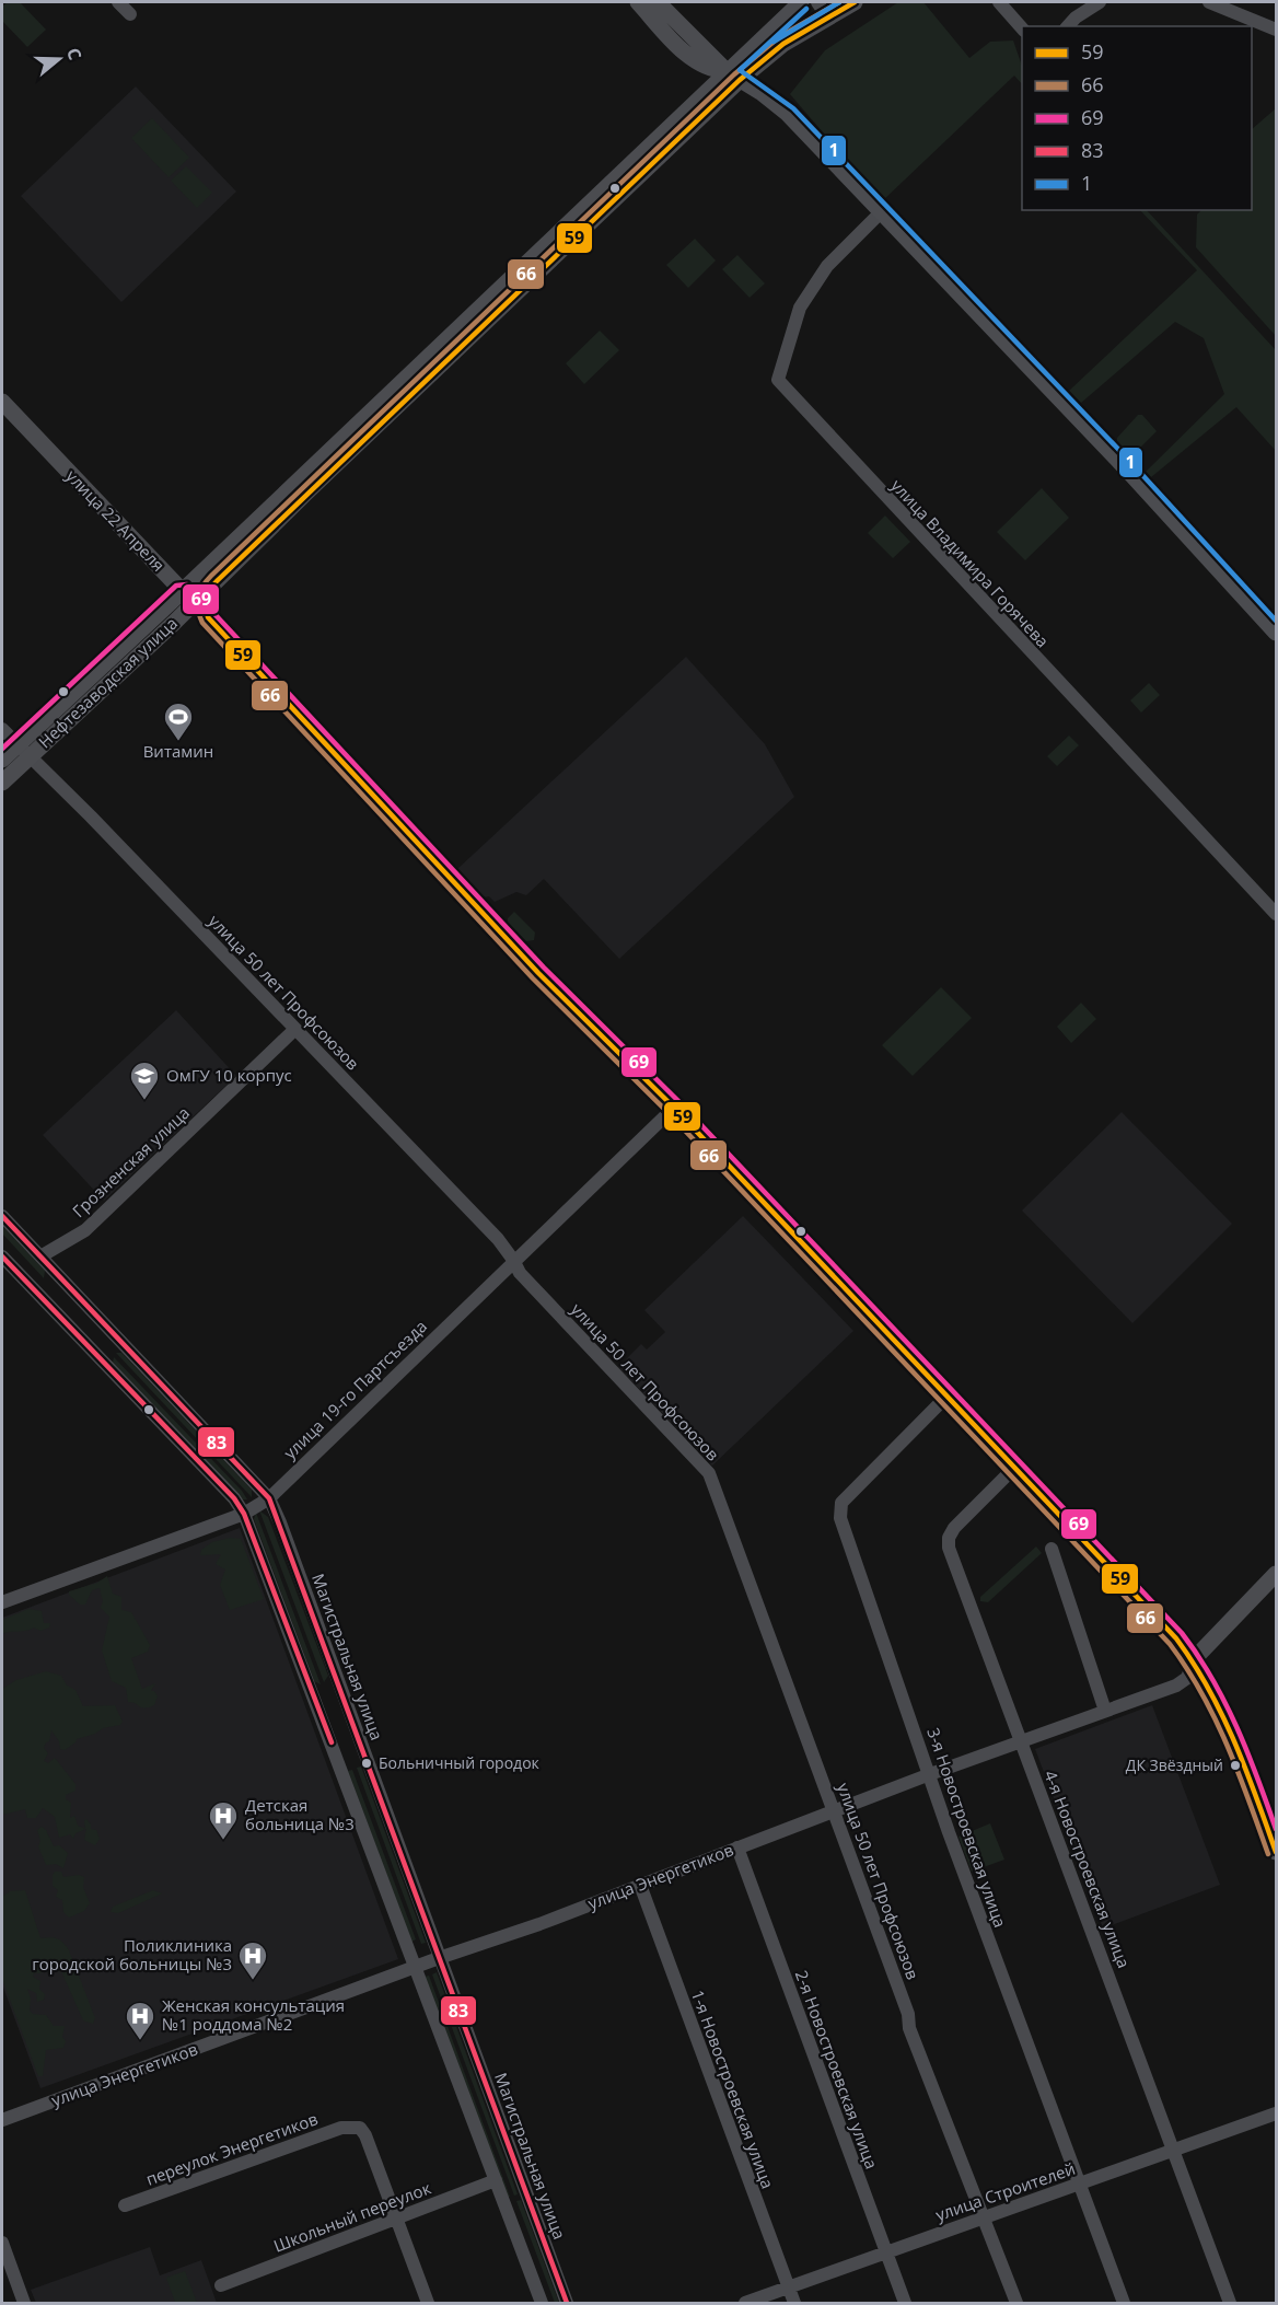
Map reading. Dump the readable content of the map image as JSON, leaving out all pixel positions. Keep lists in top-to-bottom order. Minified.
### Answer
{"streets":{"main road":["улица 22 Апреля","Нефтезаводская улица","улица Энергетиков"],"street":["улица Владимира Горячева","улица 50 лет Профсоюзов","Грозненская улица","улица 19-го Партсъезда","Магистральная улица","3-я Новостроевская улица","4-я Новостроевская улица","2-я Новостроевская улица","1-я Новостроевская улица","переулок Энергетиков","улица Строителей","Школьный переулок"]},"crossings":[["улица 22 Апреля","Нефтезаводская улица"],["улица 22 Апреля","улица 19-го Партсъезда"],["улица 22 Апреля","3-я Новостроевская улица"],["улица 22 Апреля","4-я Новостроевская улица"],["улица 22 Апреля","улица Энергетиков"],["Нефтезаводская улица","улица 50 лет Профсоюзов"],["улица 50 лет Профсоюзов","Грозненская улица"],["улица 50 лет Профсоюзов","улица 19-го Партсъезда"],["улица 50 лет Профсоюзов","улица Энергетиков"],["улица 50 лет Профсоюзов","улица Строителей"],["Грозненская улица","Магистральная улица"],["улица 19-го Партсъезда","Магистральная улица"],["Магистральная улица","улица Энергетиков"],["3-я Новостроевская улица","улица Энергетиков"],["3-я Новостроевская улица","улица Строителей"],["4-я Новостроевская улица","улица Энергетиков"],["4-я Новостроевская улица","улица Строителей"],["улица Энергетиков","2-я Новостроевская улица"],["улица Энергетиков","1-я Новостроевская улица"],["2-я Новостроевская улица","улица Строителей"],["1-я Новостроевская улица","улица Строителей"],["переулок Энергетиков","Школьный переулок"]],"places":{"sports":["Витамин"],"school or university":["ОмГУ 10 корпус"],"other":["Больничный городок","ДК Звёздный"],"hospital":["Детская больница №3","Поликлиника городской больницы №3","Женская консультация №1 роддома №2"]},"lines":["transit line 59","transit line 66","transit line 1","transit line 69","transit line 83"],"legend":["59","66","69","83","1"],"north":"right"}
